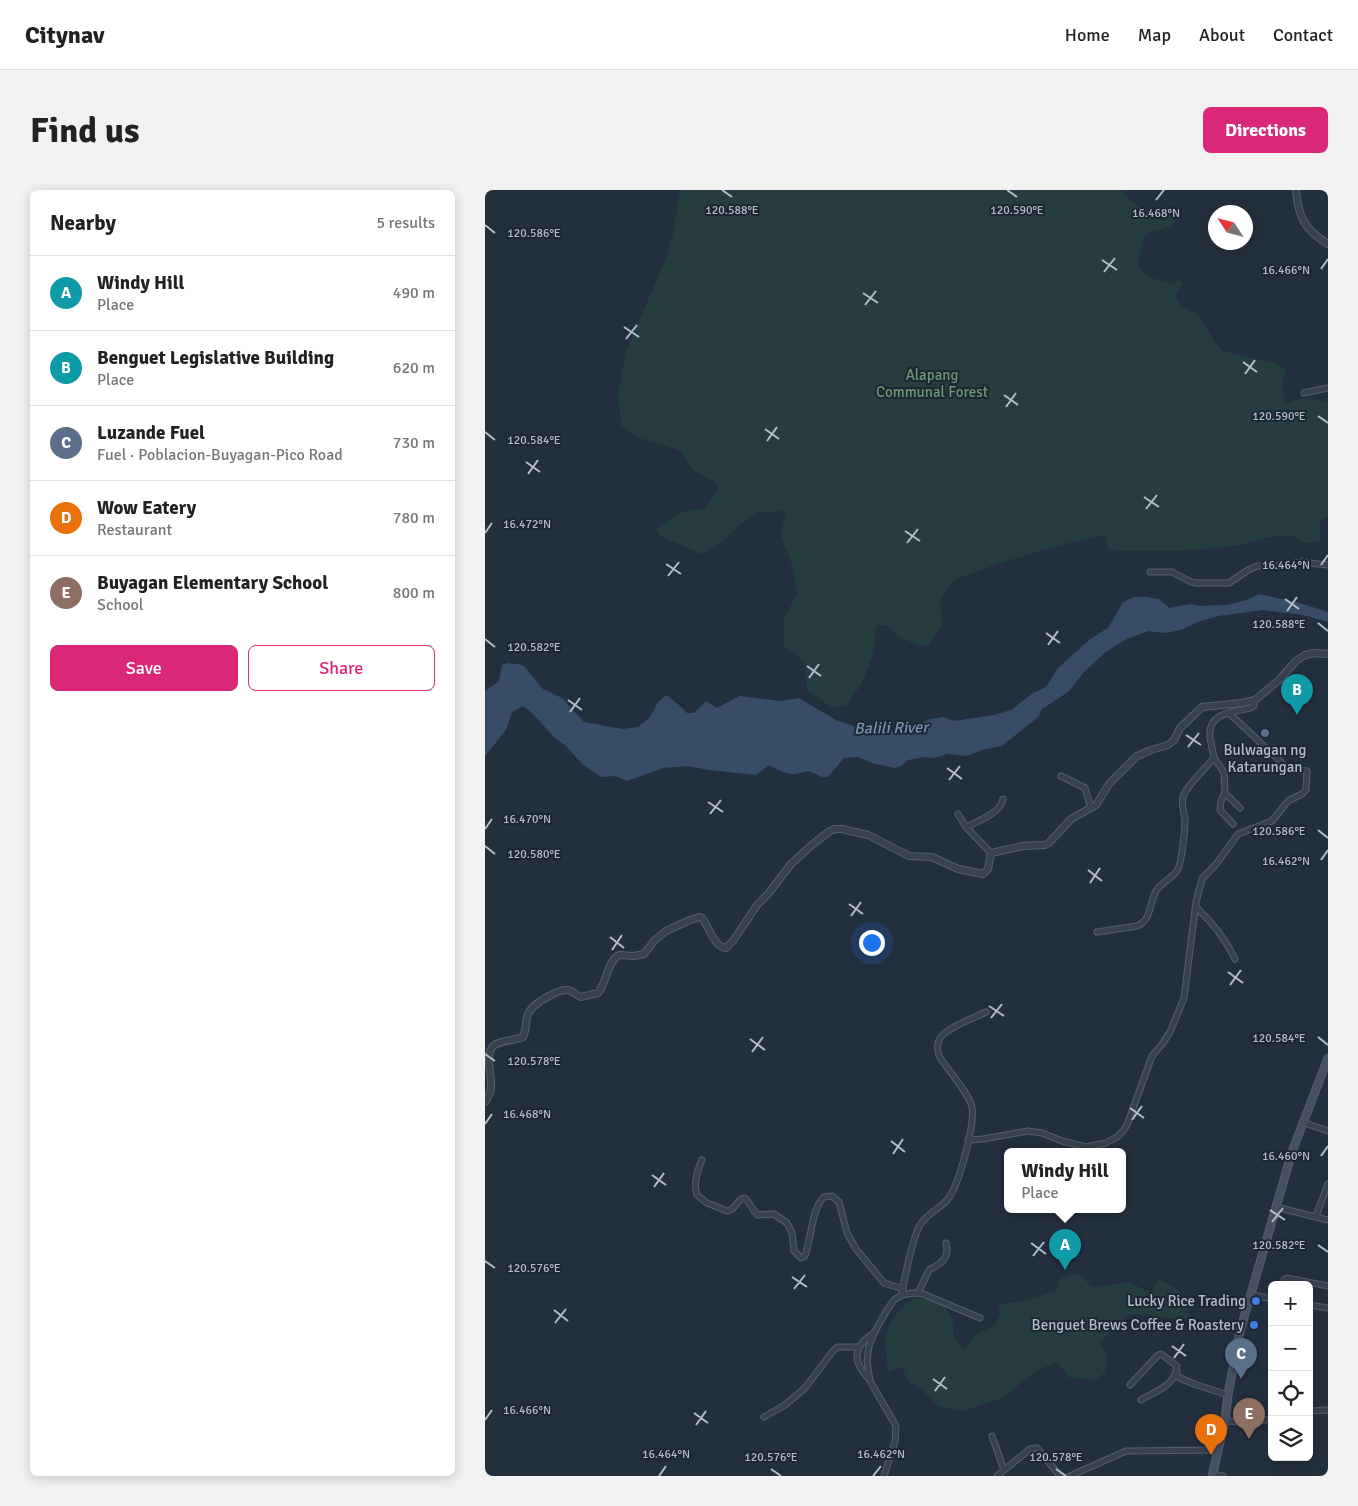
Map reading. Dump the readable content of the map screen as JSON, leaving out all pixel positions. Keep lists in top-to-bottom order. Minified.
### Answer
{"water":["Balili River"],"parks":["Alapang Communal Forest"],"places":["Bulwagan ng Katarungan","Lucky Rice Trading","Benguet Brews Coffee & Roastery"],"north":"top left","page":{"header":"Citynav","nav":["Home","Map","About","Contact"],"buttons":["Directions",["Save","Share"]],"title":"Find us","heading":["Nearby","5 results"],"list":[{"mark":"A","name":"Windy Hill","note":"Place","value":"490 m"},{"mark":"B","name":"Benguet Legislative Building","note":"Place","value":"620 m"},{"mark":"C","name":"Luzande Fuel","note":"Fuel · Poblacion-Buyagan-Pico Road","value":"730 m"},{"mark":"D","name":"Wow Eatery","note":"Restaurant","value":"780 m"},{"mark":"E","name":"Buyagan Elementary School","note":"School","value":"800 m"}],"pins":["B","A","C","E","D"],"popup":["Windy Hill","Place"],"map_buttons":["+","−"]},"coordinates":["120.588°E","120.590°E","16.468°N","120.586°E","16.466°N","120.584°E","16.472°N","16.464°N","120.582°E","16.470°N","120.580°E","16.462°N","120.578°E","16.460°N","120.576°E"]}
